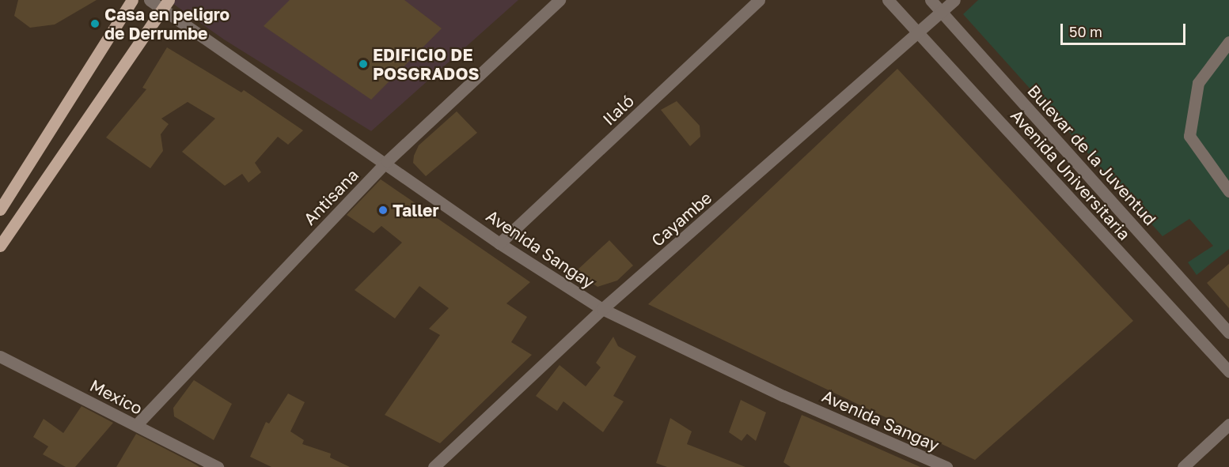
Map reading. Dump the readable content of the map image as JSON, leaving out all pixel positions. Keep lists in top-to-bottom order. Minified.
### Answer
{"streets":{"street":["Ilaló","Bulevar de la Juventud","Avenida Universitaria","Antisana","Cayambe","Avenida Sangay","Mexico"]},"crossings":[["Ilaló","Avenida Sangay"],["Bulevar de la Juventud","Cayambe"],["Avenida Universitaria","Cayambe"],["Antisana","Avenida Sangay"],["Antisana","Mexico"],["Cayambe","Avenida Sangay"]],"places":["Casa en peligro de Derrumbe","EDIFICIO DE POSGRADOS","Taller"],"scale_bar":"50 m"}
